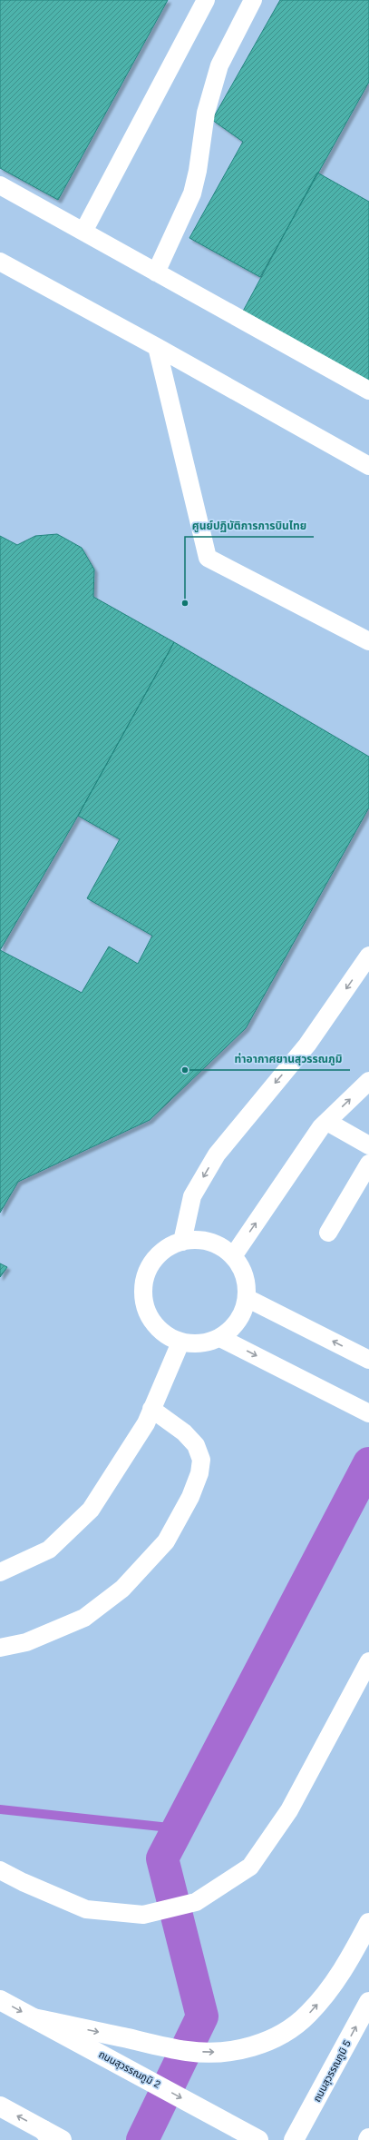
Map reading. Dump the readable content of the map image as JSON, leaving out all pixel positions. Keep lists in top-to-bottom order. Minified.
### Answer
{"streets":{"main road":["ถนนสุวรรณภูมิ 2","ถนนสุวรรณภูมิ 5"]},"one_way":["ถนนสุวรรณภูมิ 2","ถนนสุวรรณภูมิ 5"],"places":["ศูนย์ปฏิบัติการการบินไทย","ท่าอากาศยานสุวรรณภูมิ"]}
